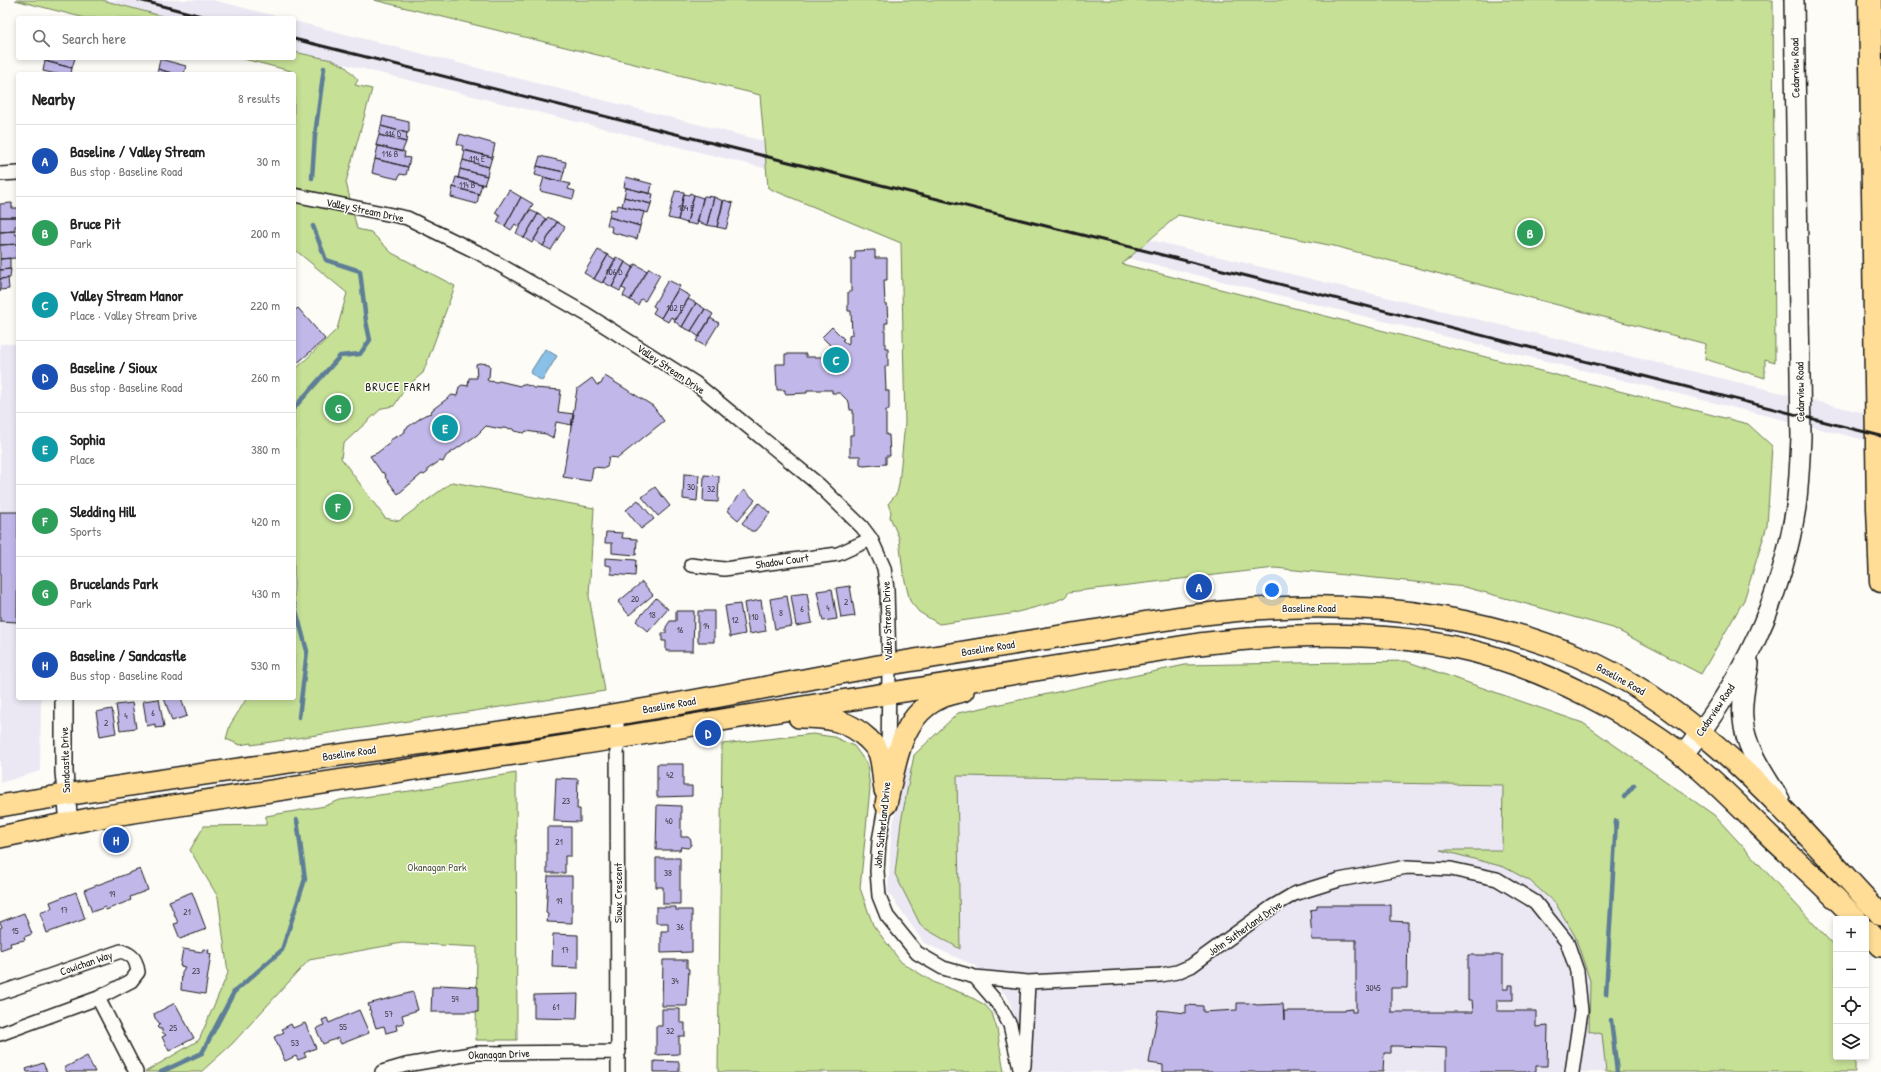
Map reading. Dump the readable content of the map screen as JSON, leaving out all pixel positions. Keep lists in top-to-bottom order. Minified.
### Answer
{"streets":{"main road":["Cedarview Road","Baseline Road"],"street":["Valley Stream Drive","Shadow Court","Sandcastle Drive","John Sutherland Drive","Sioux Crescent","Cowichan Way","Okanagan Drive"]},"crossings":[["Cedarview Road","Baseline Road"],["Valley Stream Drive","Shadow Court"],["Valley Stream Drive","Baseline Road"],["Valley Stream Drive","John Sutherland Drive"],["Baseline Road","Sandcastle Drive"],["Baseline Road","Sioux Crescent"],["Sioux Crescent","Okanagan Drive"]],"districts":["BRUCE FARM"],"parks":["Okanagan Park"],"house_numbers":["116 D","116 B","114 E","114 B","104 E","106 D","102 E","30","32","20","2","4","6","8","18","10","12","14","16","6","4","2","42","23","40","21","38","19","19","17","21","36","15","17","23","34","3045","59","61","57","55","25","32","53"],"page":{"search":"Search here","heading":["Nearby","8 results"],"list":[{"mark":"A","name":"Baseline / Valley Stream","note":"Bus stop · Baseline Road","value":"30 m"},{"mark":"B","name":"Bruce Pit","note":"Park","value":"200 m"},{"mark":"C","name":"Valley Stream Manor","note":"Place · Valley Stream Drive","value":"220 m"},{"mark":"D","name":"Baseline / Sioux","note":"Bus stop · Baseline Road","value":"260 m"},{"mark":"E","name":"Sophia","note":"Place","value":"380 m"},{"mark":"F","name":"Sledding Hill","note":"Sports","value":"420 m"},{"mark":"G","name":"Brucelands Park","note":"Park","value":"430 m"},{"mark":"H","name":"Baseline / Sandcastle","note":"Bus stop · Baseline Road","value":"530 m"}],"pins":["B","C","G","E","F","A","D","H"],"map_buttons":["+","−"]}}
